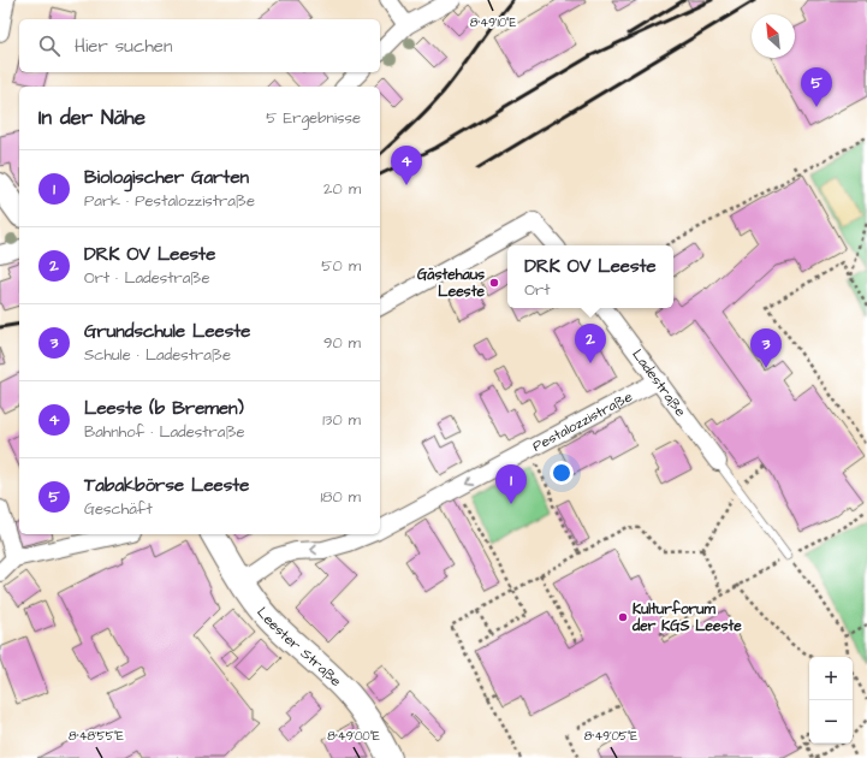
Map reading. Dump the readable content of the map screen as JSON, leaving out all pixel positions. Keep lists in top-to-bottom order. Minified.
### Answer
{"streets":{"street":["Ladestraße","Pestalozzistraße","Leester Straße"]},"crossings":[["Ladestraße","Pestalozzistraße"],["Pestalozzistraße","Leester Straße"]],"one_way":["Pestalozzistraße"],"places":["Gästehaus Leeste","Kulturforum der KGS Leeste"],"north":"top left","page":{"search":"Hier suchen","pins":["5","4","2","3","1"],"heading":["In der Nähe","5 Ergebnisse"],"list":[{"mark":"1","name":"Biologischer Garten","note":"Park · Pestalozzistraße","value":"20 m"},{"mark":"2","name":"DRK OV Leeste","note":"Ort · Ladestraße","value":"50 m"},{"mark":"3","name":"Grundschule Leeste","note":"Schule · Ladestraße","value":"90 m"},{"mark":"4","name":"Leeste (b Bremen)","note":"Bahnhof · Ladestraße","value":"130 m"},{"mark":"5","name":"Tabakbörse Leeste","note":"Geschäft","value":"180 m"}],"popup":["DRK OV Leeste","Ort"],"map_buttons":["+","−"]},"coordinates":["8°49'10\"E","8°48'55\"E","8°49'00\"E","8°49'05\"E"]}
